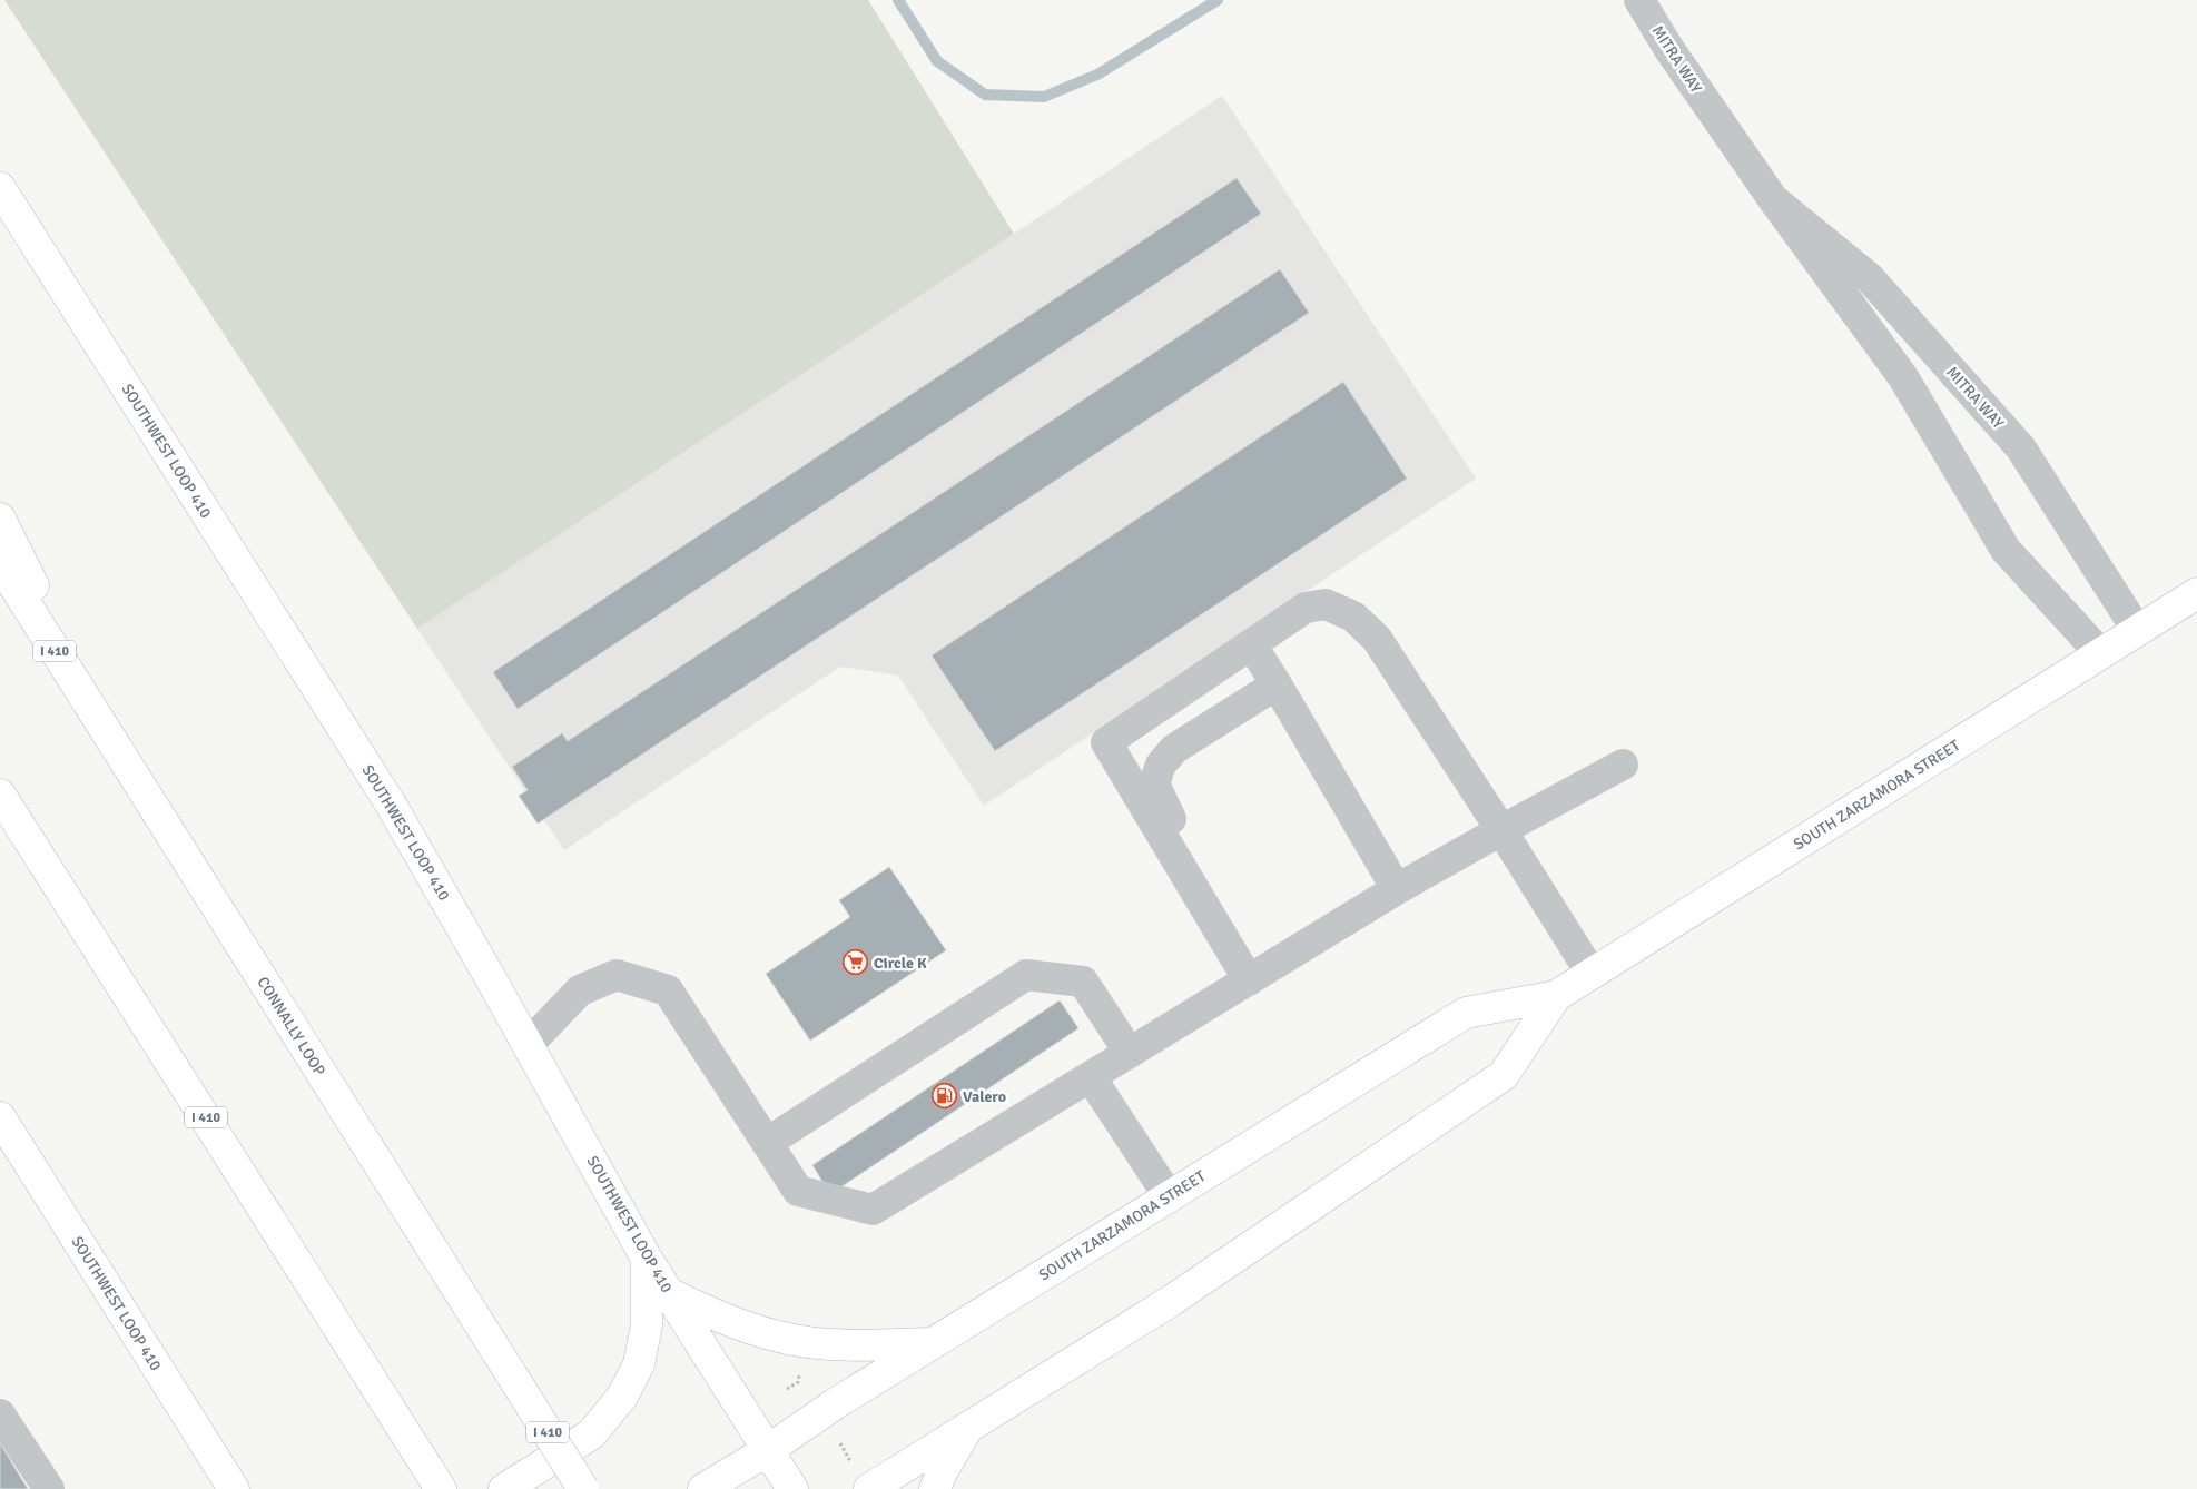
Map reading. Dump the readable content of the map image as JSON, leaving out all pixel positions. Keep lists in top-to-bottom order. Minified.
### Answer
{"streets":{"main road":["SOUTHWEST LOOP 410","I 410","SOUTH ZARZAMORA STREET","CONNALLY LOOP"],"street":["MITRA WAY"]},"crossings":[["MITRA WAY","SOUTH ZARZAMORA STREET"],["SOUTHWEST LOOP 410","SOUTH ZARZAMORA STREET"]],"places":{"supermarket":["Circle K"],"fuel station":["Valero"]}}
